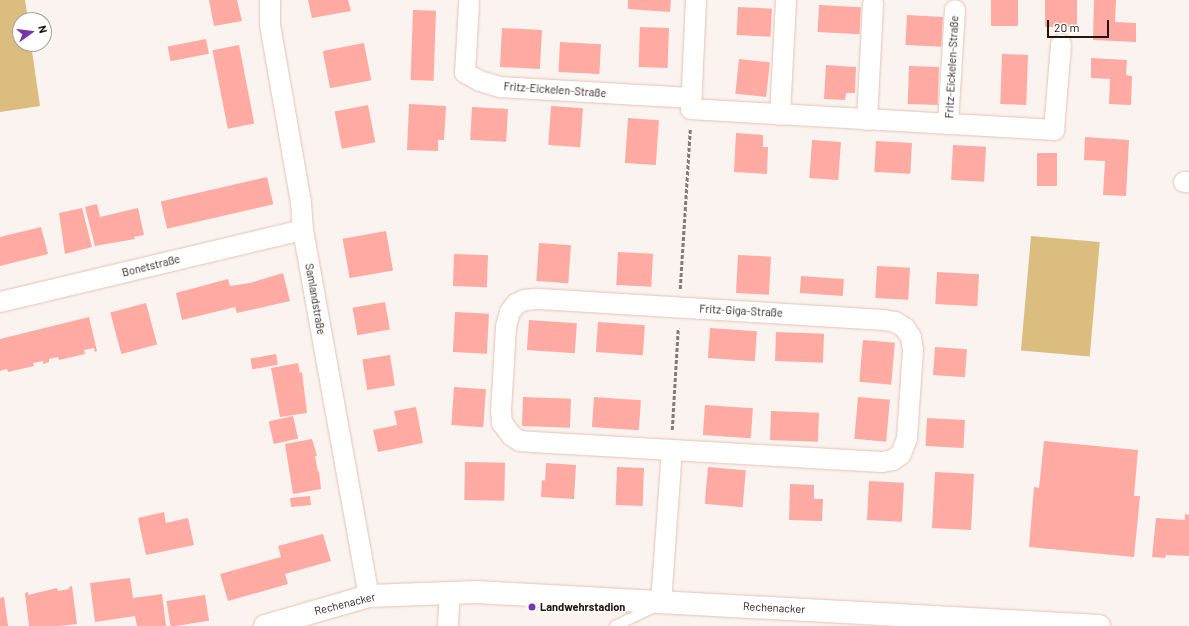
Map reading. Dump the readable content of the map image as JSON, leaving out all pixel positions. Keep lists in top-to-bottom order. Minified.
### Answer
{"streets":{"street":["Fritz-Eickelen-Straße","Bonetstraße","Samlandstraße","Fritz-Giga-Straße","Rechenacker"]},"crossings":[["Bonetstraße","Samlandstraße"],["Samlandstraße","Rechenacker"]],"places":["Landwehrstadion"],"scale_bar":"20 m","north":"right"}
